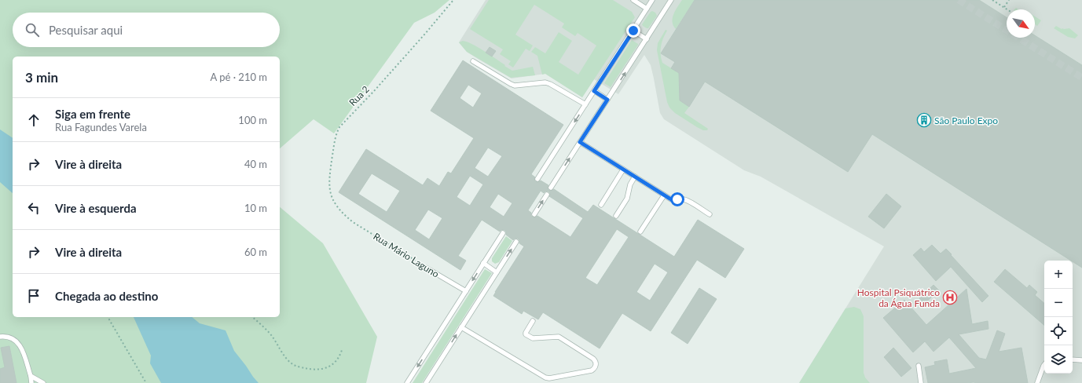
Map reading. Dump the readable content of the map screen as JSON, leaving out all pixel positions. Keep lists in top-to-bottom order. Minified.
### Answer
{"streets":{"lane":["Rua Mário Laguno"],"path":["Rua 2"]},"crossings":[["Rua 2","Rua Mário Laguno"]],"places":{"building":["São Paulo Expo"],"hospital":["Hospital Psiquátrico da Água Funda"]},"north":"bottom right","page":{"search":"Pesquisar aqui","heading":["3 min","A pé · 210 m"],"list":[["Siga em frente","Rua Fagundes Varela","100 m"],["Vire à direita","40 m"],["Vire à esquerda","10 m"],["Vire à direita","60 m"],"Chegada ao destino"],"map_buttons":["+","−"]}}
